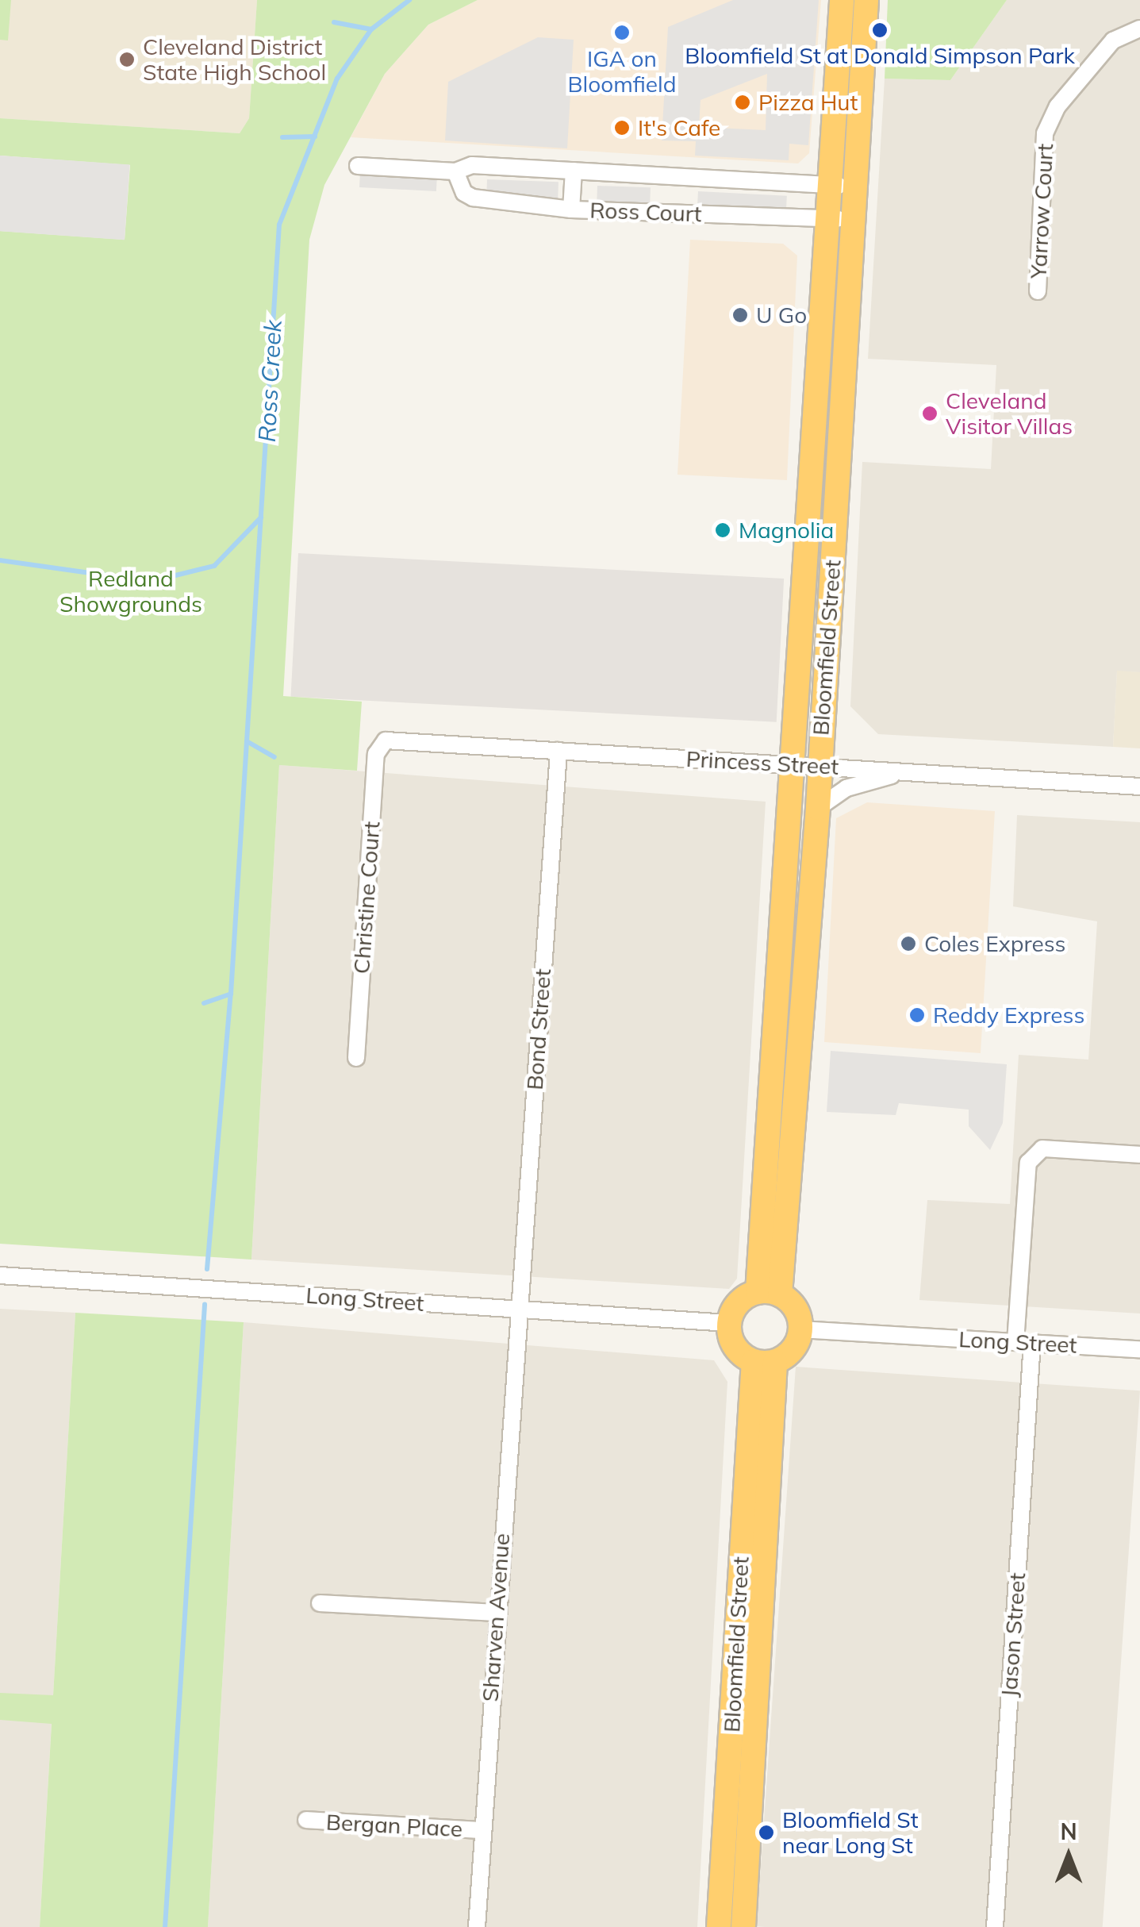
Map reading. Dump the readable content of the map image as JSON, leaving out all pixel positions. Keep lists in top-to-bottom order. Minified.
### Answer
{"streets":{"highway":["Bloomfield Street"],"street":["Yarrow Court","Ross Court","Princess Street","Christine Court","Bond Street","Long Street","Sharven Avenue","Jason Street","Bergan Place"]},"crossings":[["Ross Court","Bloomfield Street"],["Bloomfield Street","Princess Street"],["Bloomfield Street","Long Street"],["Princess Street","Christine Court"],["Princess Street","Bond Street"],["Bond Street","Long Street"],["Bond Street","Sharven Avenue"],["Long Street","Sharven Avenue"],["Long Street","Jason Street"],["Sharven Avenue","Bergan Place"]],"water":["Ross Creek"],"parks":["Redland Showgrounds"],"places":["Bloomfield St at Donald Simpson Park","IGA on Bloomfield","Cleveland District State High School","Pizza Hut","It's Cafe","U Go","Cleveland Visitor Villas","Magnolia","Coles Express","Reddy Express","Bloomfield St near Long St"],"north":"top"}
